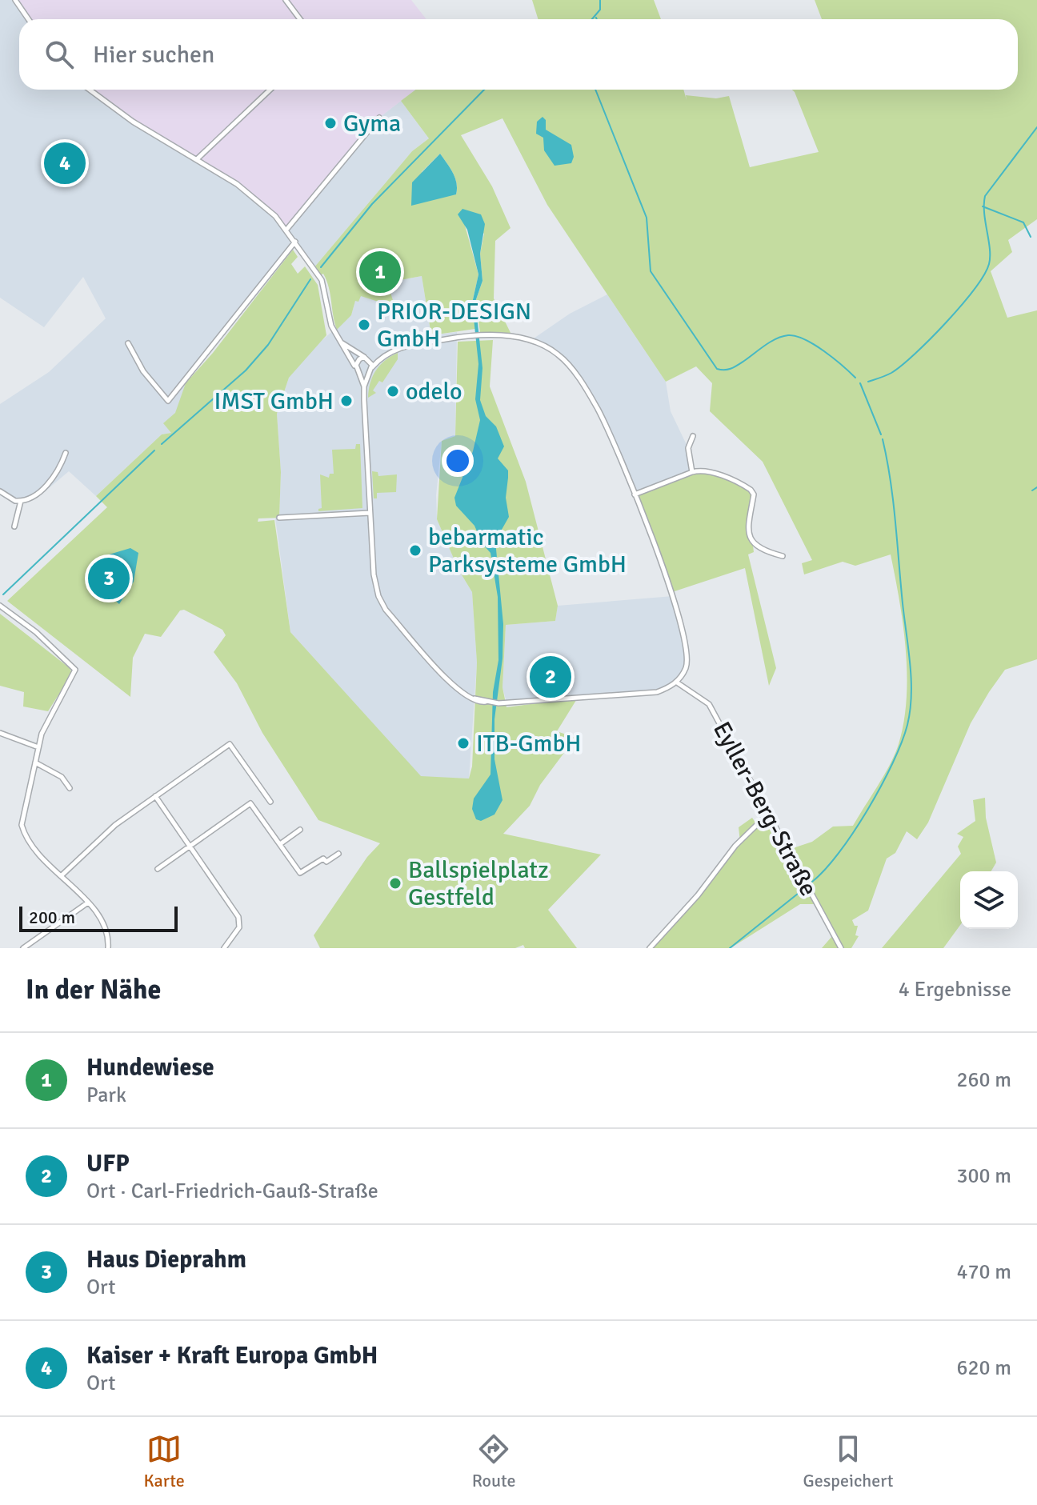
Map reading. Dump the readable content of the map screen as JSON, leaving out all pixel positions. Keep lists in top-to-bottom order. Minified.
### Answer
{"streets":{"street":["Eyller-Berg-Straße"]},"places":["Gyma","PRIOR-DESIGN GmbH","odelo","IMST GmbH","bebarmatic Parksysteme GmbH","ITB-GmbH","Ballspielplatz Gestfeld"],"scale_bar":"200 m","page":{"search":"Hier suchen","pins":["4","1","3","2"],"scale":"200 m","heading":["In der Nähe","4 Ergebnisse"],"list":[{"mark":"1","name":"Hundewiese","note":"Park","value":"260 m"},{"mark":"2","name":"UFP","note":"Ort · Carl-Friedrich-Gauß-Straße","value":"300 m"},{"mark":"3","name":"Haus Dieprahm","note":"Ort","value":"470 m"},{"mark":"4","name":"Kaiser + Kraft Europa GmbH","note":"Ort","value":"620 m"}],"nav":["Karte","Route","Gespeichert"]}}
